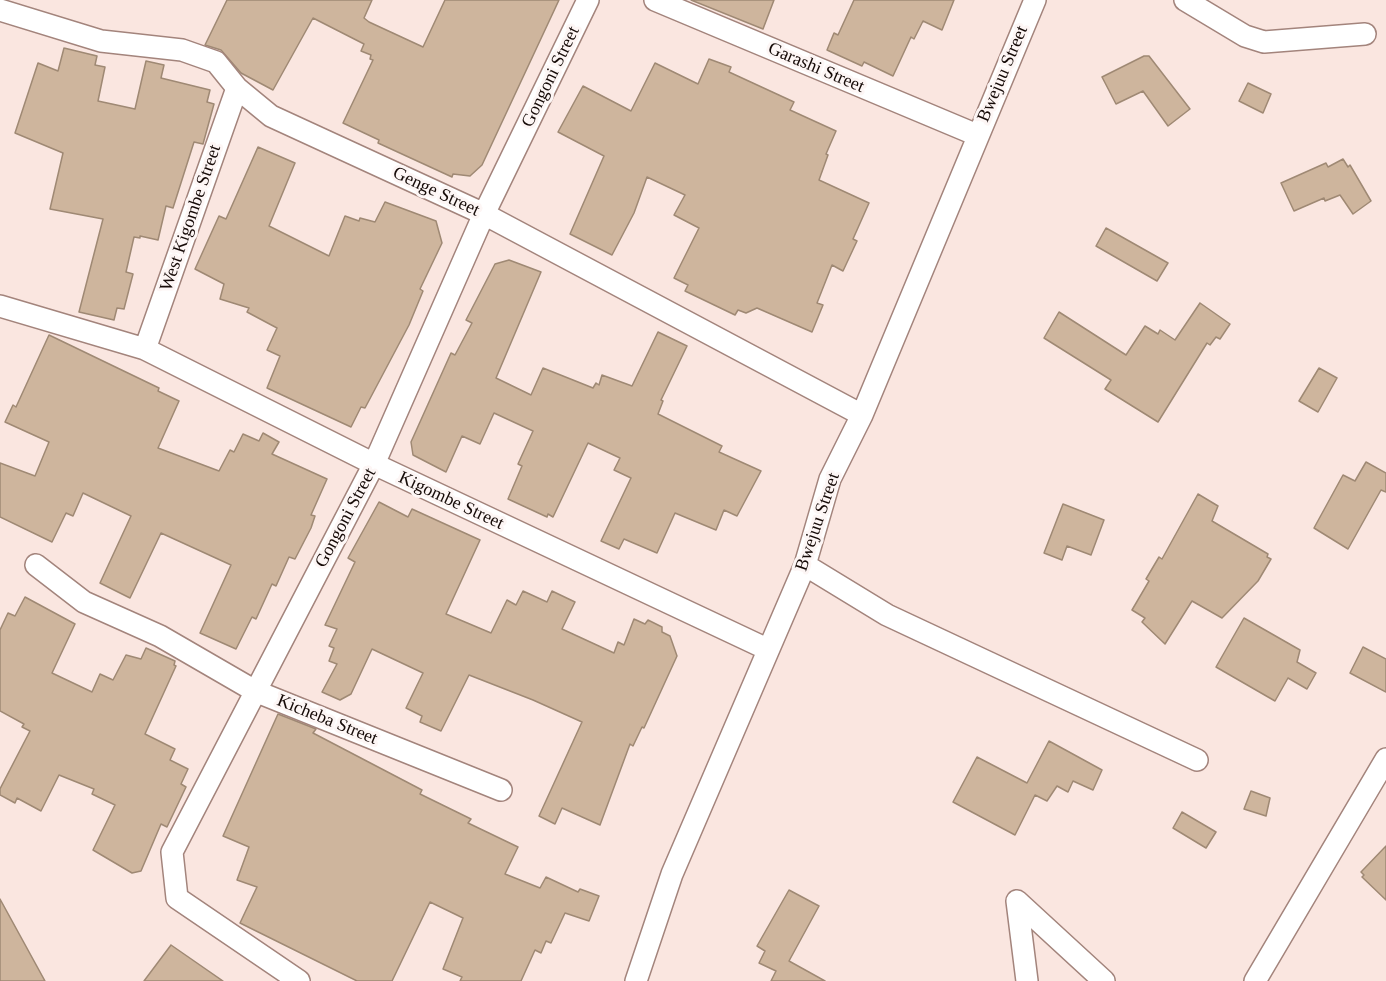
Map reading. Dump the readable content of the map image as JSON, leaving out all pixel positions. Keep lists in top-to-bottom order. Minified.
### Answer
{"streets":{"street":["Garashi Street","Bwejuu Street","Gongoni Street","Genge Street","West Kigombe Street","Kigombe Street","Kicheba Street"]},"crossings":[["Garashi Street","Bwejuu Street"],["Bwejuu Street","Genge Street"],["Bwejuu Street","Kigombe Street"],["Gongoni Street","Genge Street"],["Gongoni Street","Kigombe Street"],["Gongoni Street","Kicheba Street"],["Genge Street","West Kigombe Street"],["West Kigombe Street","Kigombe Street"]]}
